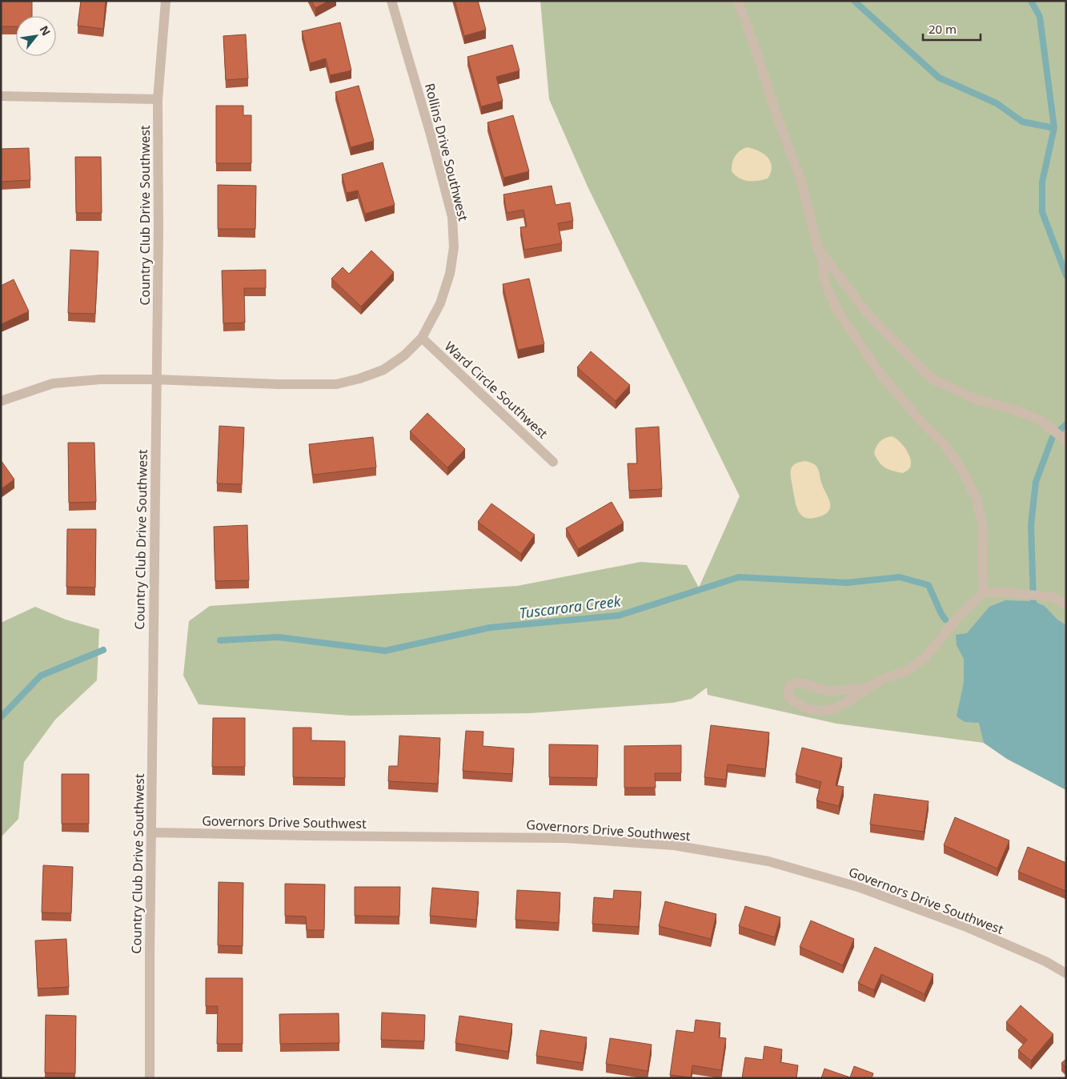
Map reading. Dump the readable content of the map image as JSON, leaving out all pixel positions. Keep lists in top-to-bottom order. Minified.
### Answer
{"streets":{"street":["Rollins Drive Southwest","Country Club Drive Southwest","Ward Circle Southwest","Governors Drive Southwest"]},"crossings":[["Rollins Drive Southwest","Country Club Drive Southwest"],["Rollins Drive Southwest","Ward Circle Southwest"],["Country Club Drive Southwest","Governors Drive Southwest"]],"water":["Tuscarora Creek"],"scale_bar":"20 m","north":"top right"}
